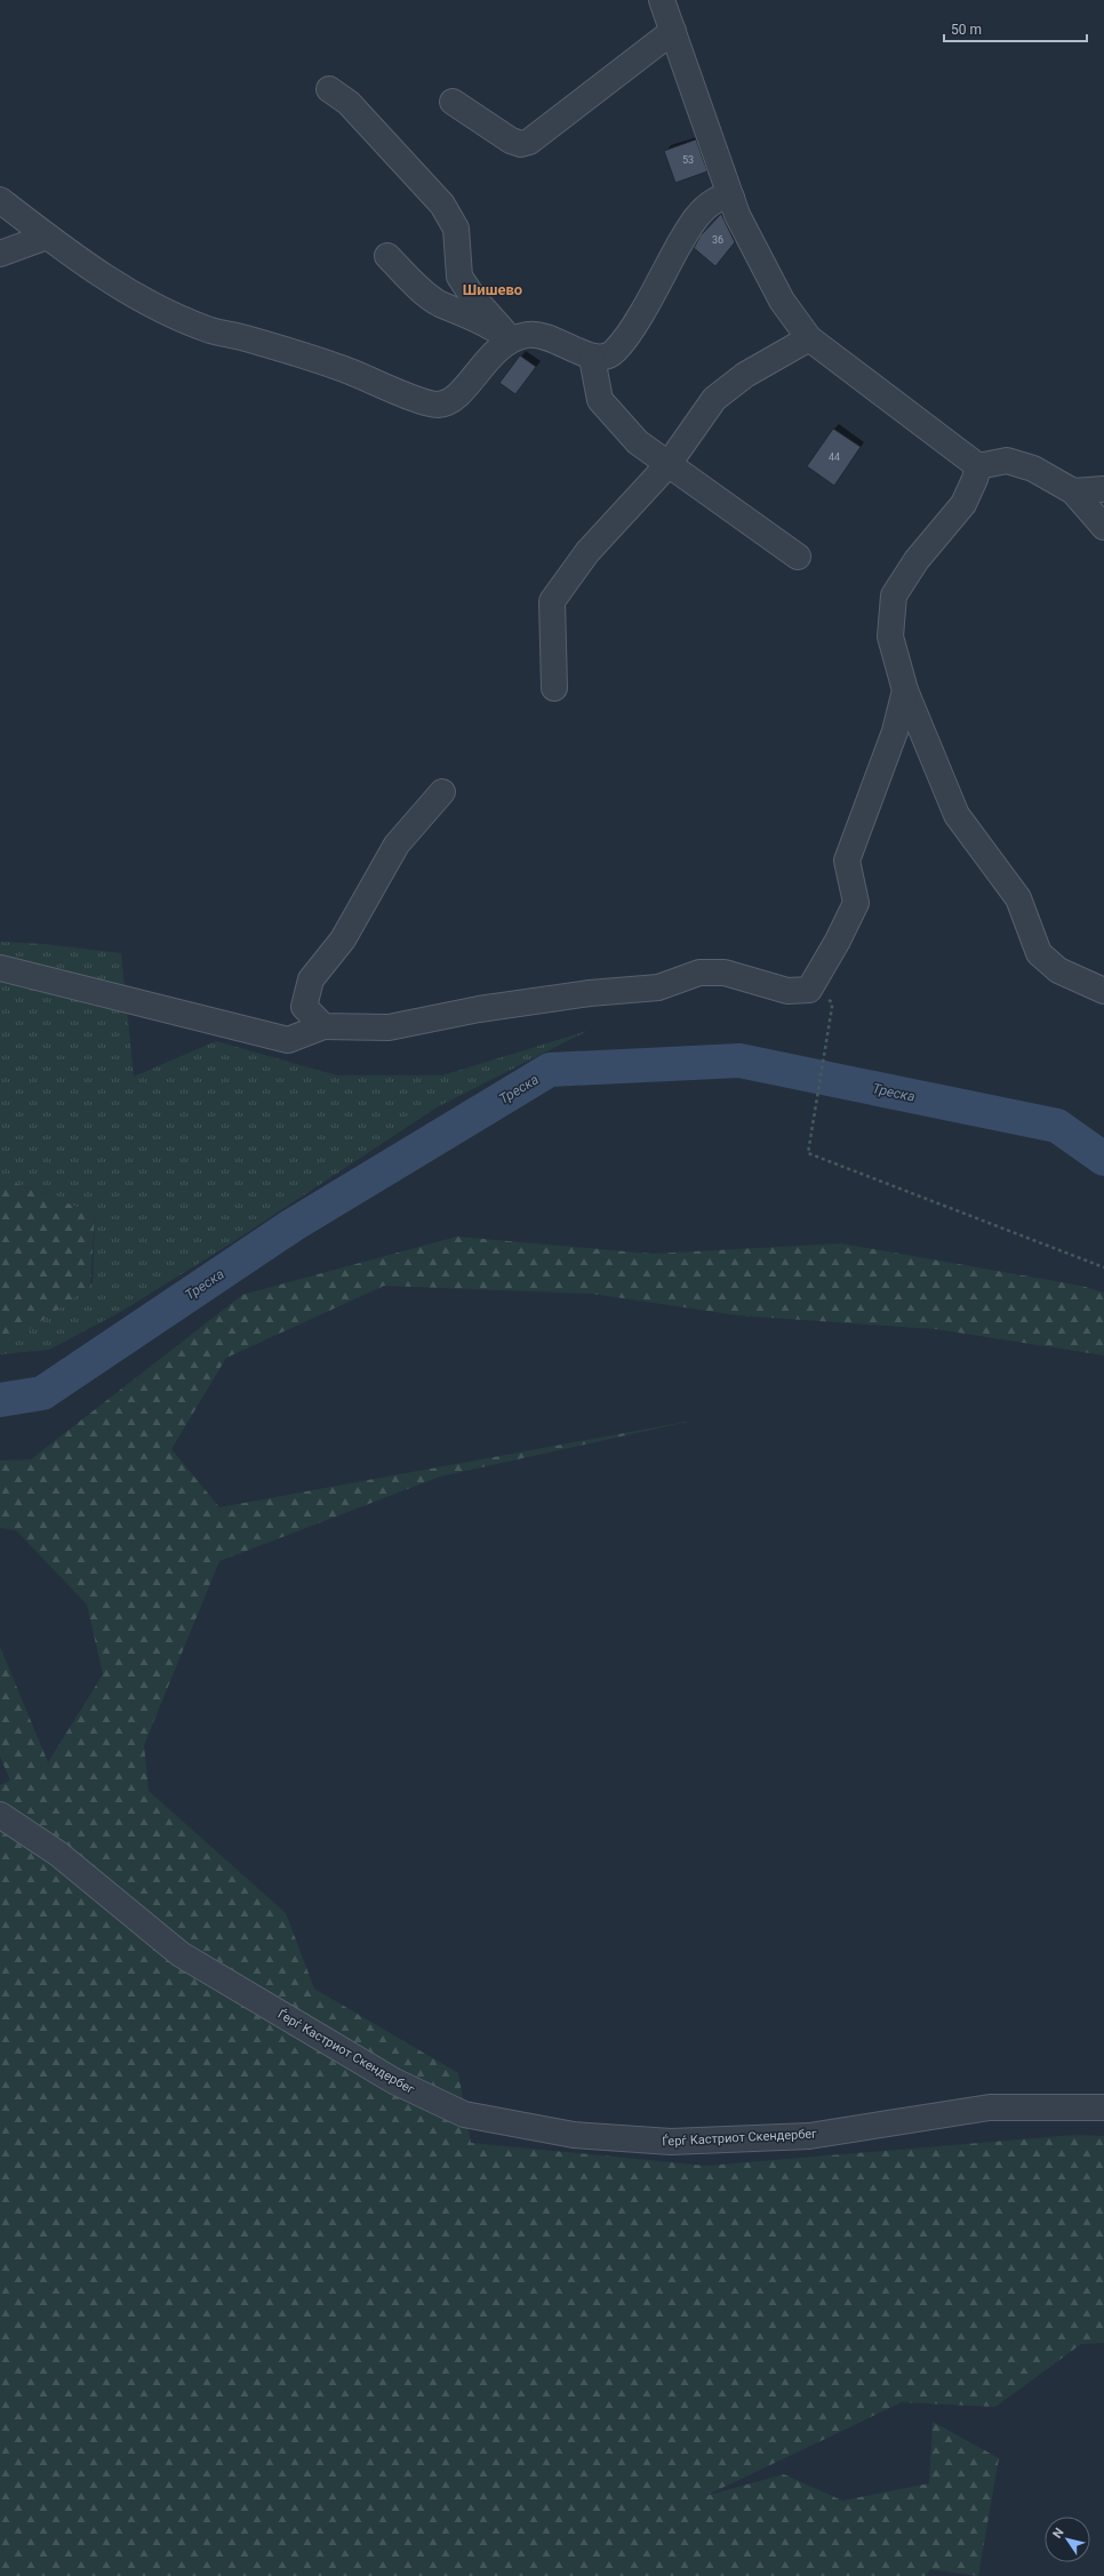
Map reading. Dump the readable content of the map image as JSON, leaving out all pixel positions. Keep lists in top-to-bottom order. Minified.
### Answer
{"streets":{"street":["Ѓерѓ Кастриот Скендербег"]},"districts":["Шишево"],"water":["Треска"],"house_numbers":["53","36","44"],"scale_bar":"50 m","north":"top left"}
